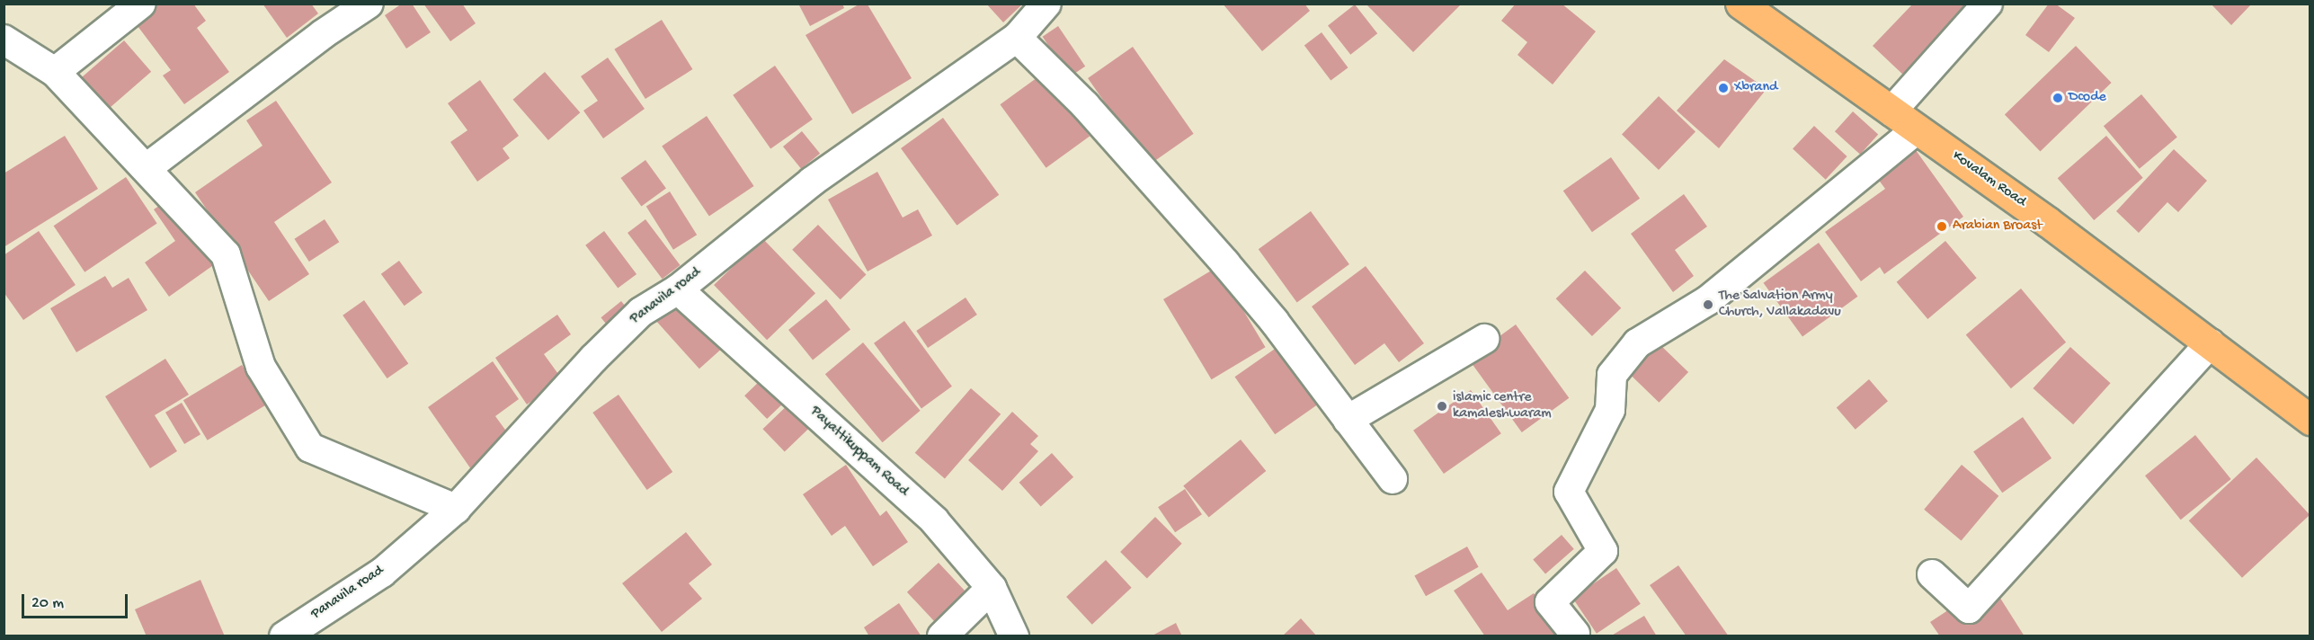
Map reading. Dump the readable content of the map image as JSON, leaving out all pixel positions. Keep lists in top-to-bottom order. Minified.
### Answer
{"streets":{"main road":["Kovalam Road"],"street":["Panavila road","Payattikuppam Road"]},"crossings":[["Panavila road","Payattikuppam Road"]],"places":["Xbrand","Dcode","Arabian Broast","The Salvation Army Church, Vallakadavu","islamic centre kamaleshwaram"],"scale_bar":"20 m"}
